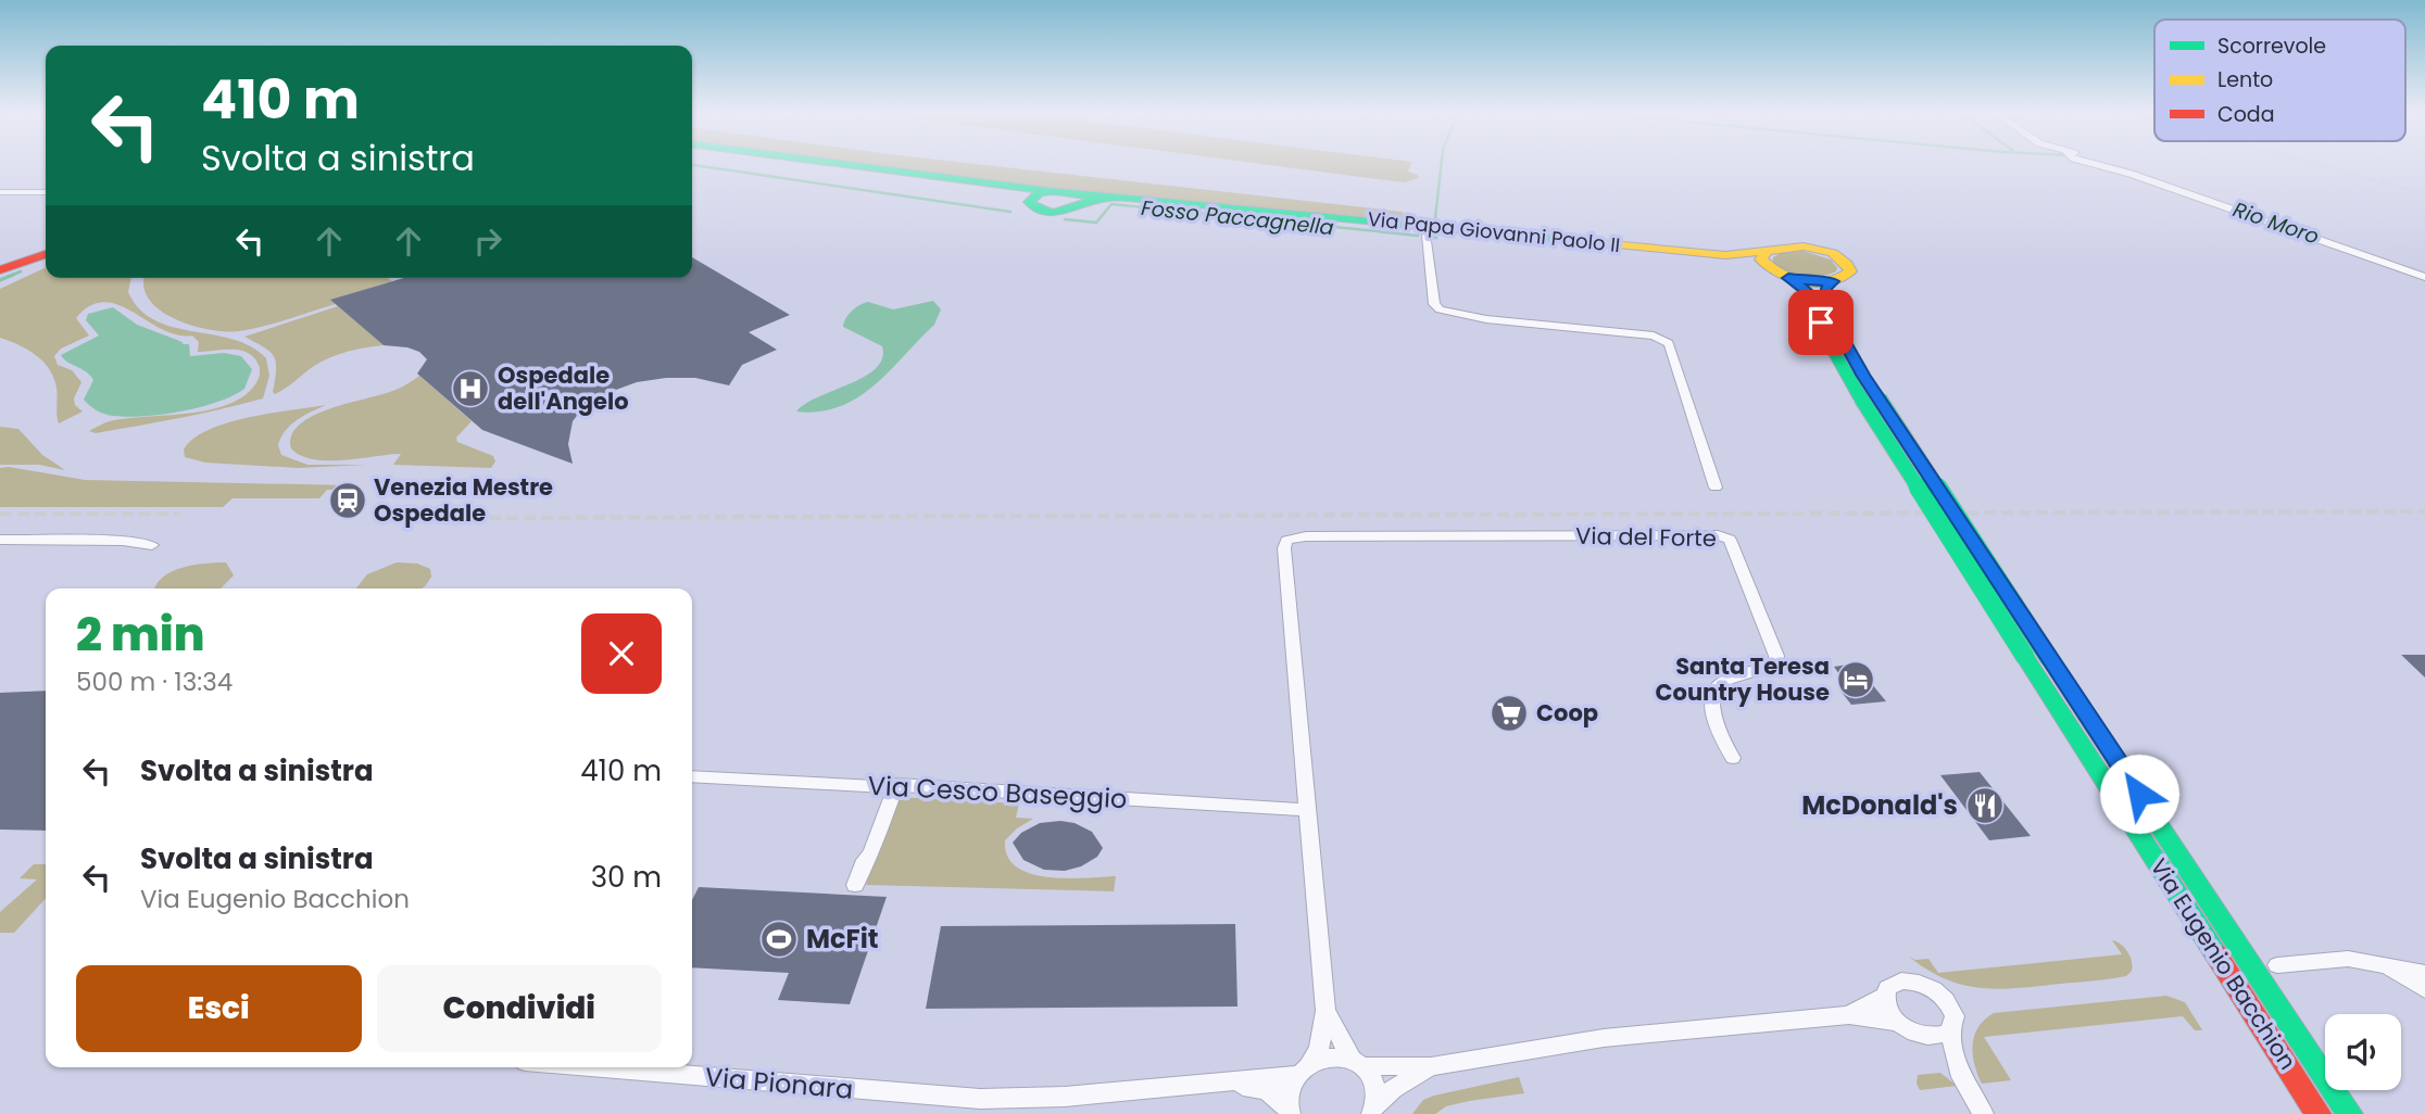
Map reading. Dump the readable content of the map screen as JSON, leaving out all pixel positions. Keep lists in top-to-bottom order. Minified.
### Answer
{"streets":{"main road":["Via Papa Giovanni Paolo II","Via Eugenio Bacchion"],"street":["Via del Forte","Via Cesco Baseggio","Via Pionara"]},"crossings":[["Via Papa Giovanni Paolo II","Via Eugenio Bacchion"],["Via del Forte","Via Cesco Baseggio"]],"water":["Fosso Paccagnella","Rio Moro"],"places":{"hospital":["Ospedale dell'Angelo"],"station":["Venezia Mestre Ospedale"],"hotel":["Santa Teresa Country House"],"supermarket":["Coop"],"restaurant":["McDonald's"],"sports":["McFit"]},"legend":["Scorrevole","Lento","Coda"],"page":{"turn":["410 m","Svolta a sinistra"],"heading":["2 min","500 m · 13:34"],"list":[{"name":"Svolta a sinistra","value":"410 m"},{"name":"Svolta a sinistra","note":"Via Eugenio Bacchion","value":"30 m"}],"buttons":["Esci","Condividi"]}}
